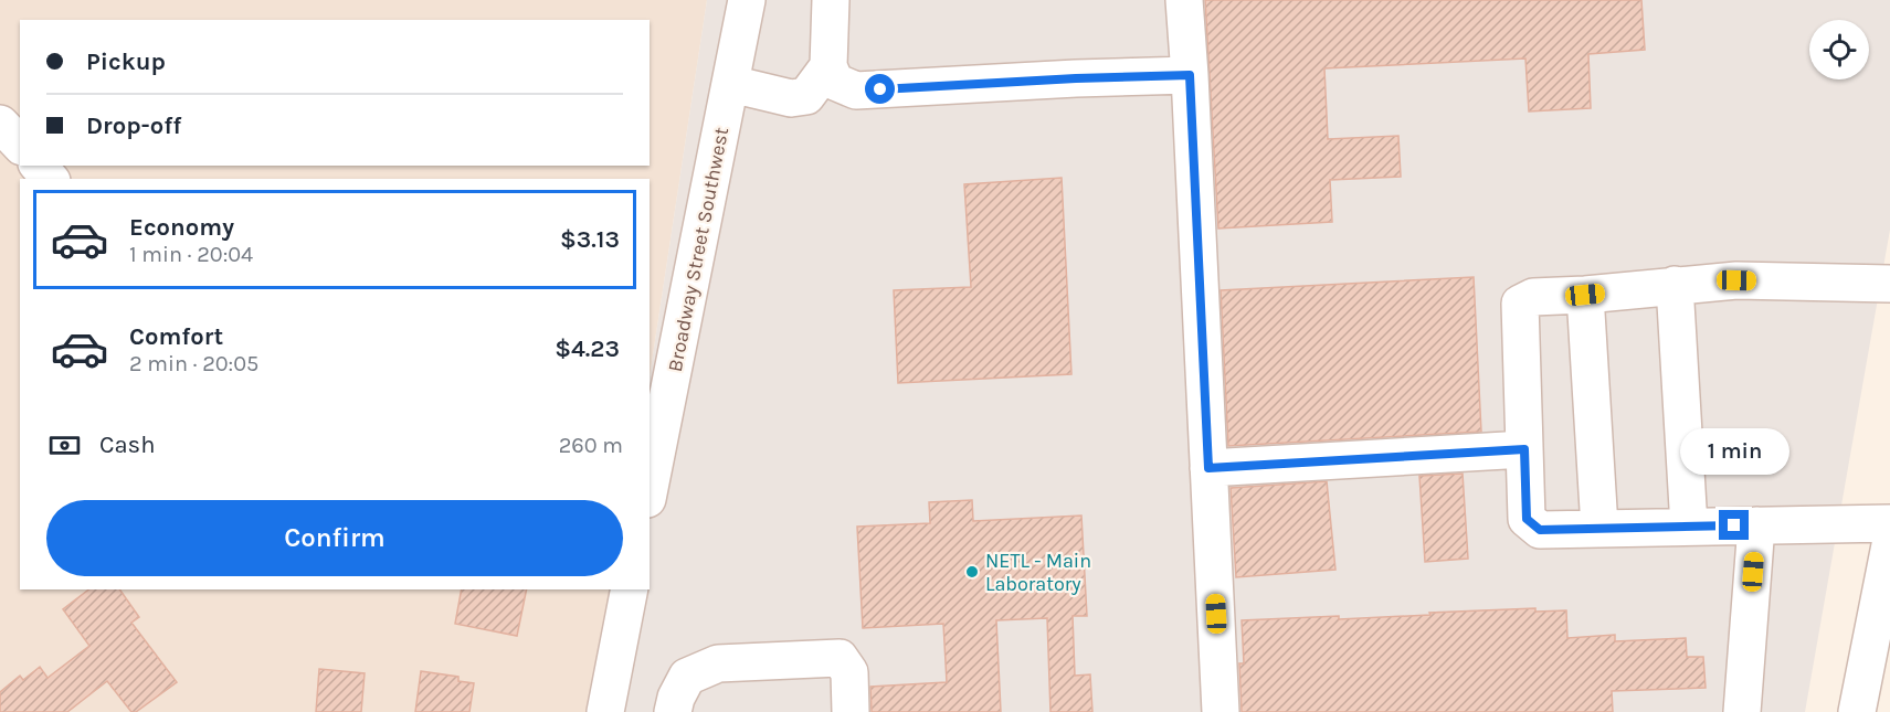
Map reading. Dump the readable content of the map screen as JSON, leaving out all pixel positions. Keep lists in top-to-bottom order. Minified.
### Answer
{"streets":{"street":["Broadway Street Southwest"]},"places":["NETL - Main Laboratory"],"page":{"banner":["Pickup","Drop-off"],"list":[{"name":"Economy","note":"1 min · 20:04","value":"$3.13"},{"name":"Comfort","note":"2 min · 20:05","value":"$4.23"}],"pay":["Cash","260 m"],"bubble":"1 min","buttons":"Confirm"}}
